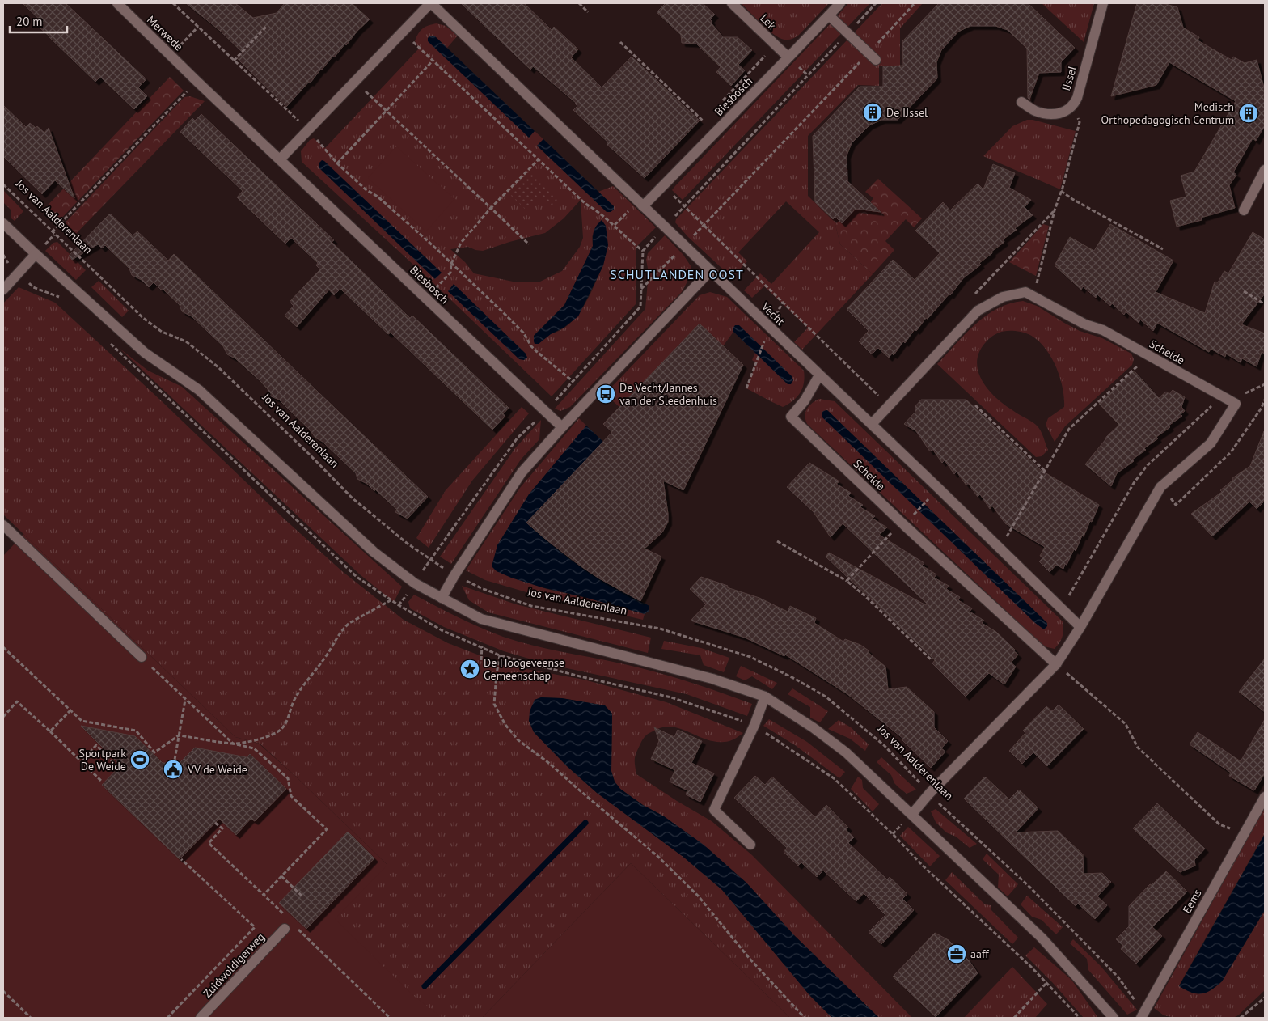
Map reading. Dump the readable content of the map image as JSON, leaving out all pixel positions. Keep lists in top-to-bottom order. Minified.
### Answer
{"streets":{"street":["Lek","Merwede","IJssel","Biesbosch","Vecht","Schelde","Eems","Zuidwoldigerweg"],"path":["Jos van Aalderenlaan"]},"crossings":[["Lek","Biesbosch"],["Merwede","Biesbosch"],["Jos van Aalderenlaan","Eems"],["Vecht","Schelde"]],"districts":["SCHUTLANDEN OOST"],"places":{"building":["De IJssel","Medisch Orthopedagogisch Centrum"],"bus stop":["De Vecht/Jannes van der Sleedenhuis"],"place":["De Hoogeveense Gemeenschap"],"sports":["Sportpark De Weide"],"public building":["VV de Weide"],"office":["aaff"]},"scale_bar":"20 m"}
